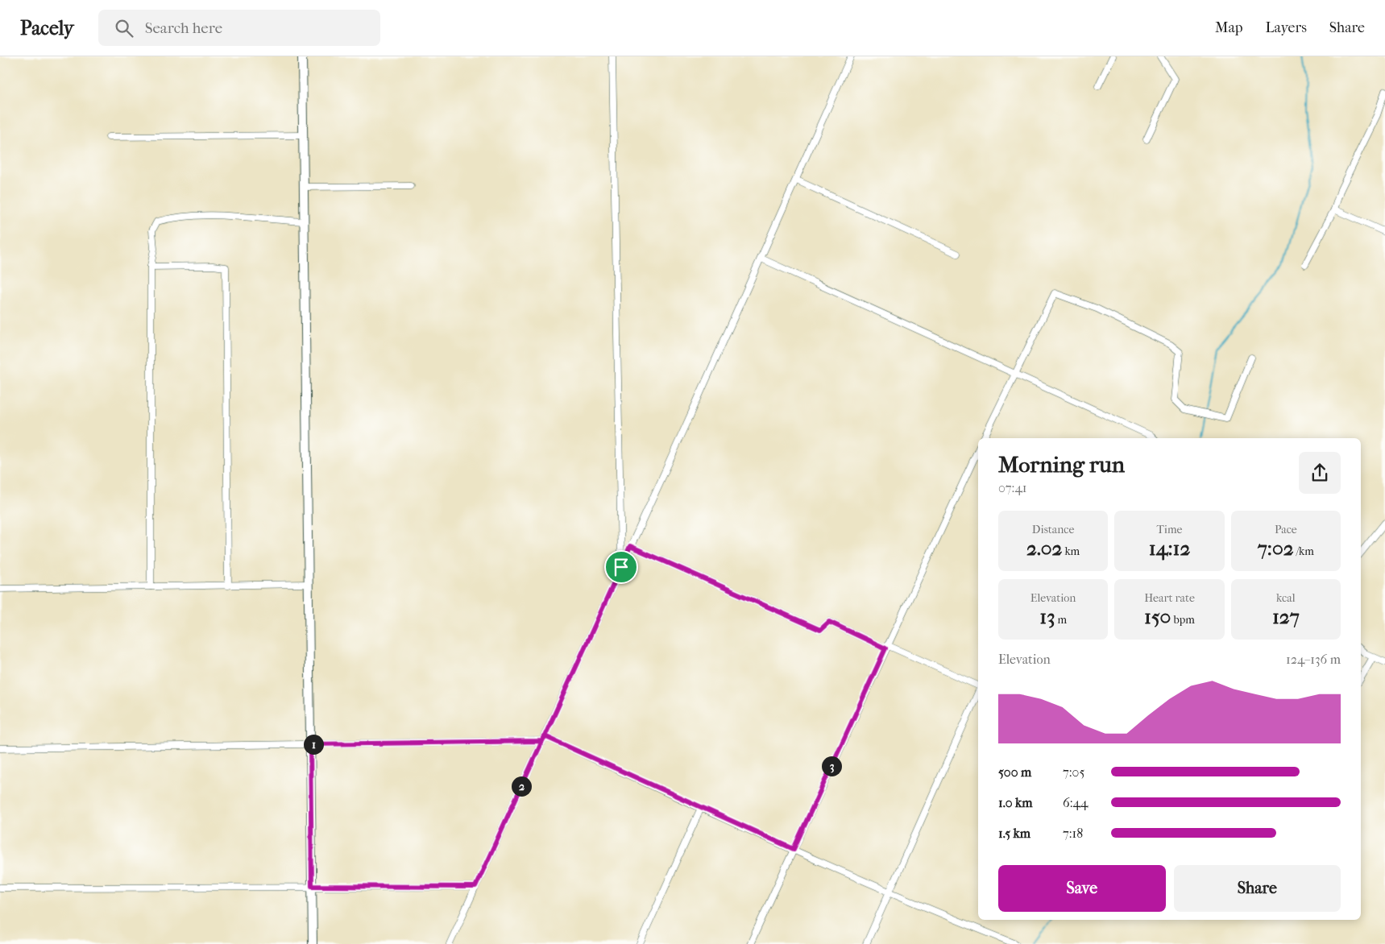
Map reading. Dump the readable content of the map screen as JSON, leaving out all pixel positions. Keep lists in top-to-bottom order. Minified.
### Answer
{"page":{"header":"Pacely","search":"Search here","nav":["Map","Layers","Share"],"heading":["Morning run","07:41"],"stats":[["Distance","2.02 km"],["Time","14:12"],["Pace","7:02 /km"],["Elevation","13 m"],["Heart rate","150 bpm"],["kcal","127"]],"chart":["Elevation","124–136 m"],"pins":["1","3","2"],"list":[{"name":"500 m","note":"7:05"},{"name":"1.0 km","note":"6:44"},{"name":"1.5 km","note":"7:18"}],"buttons":["Save","Share"]}}
